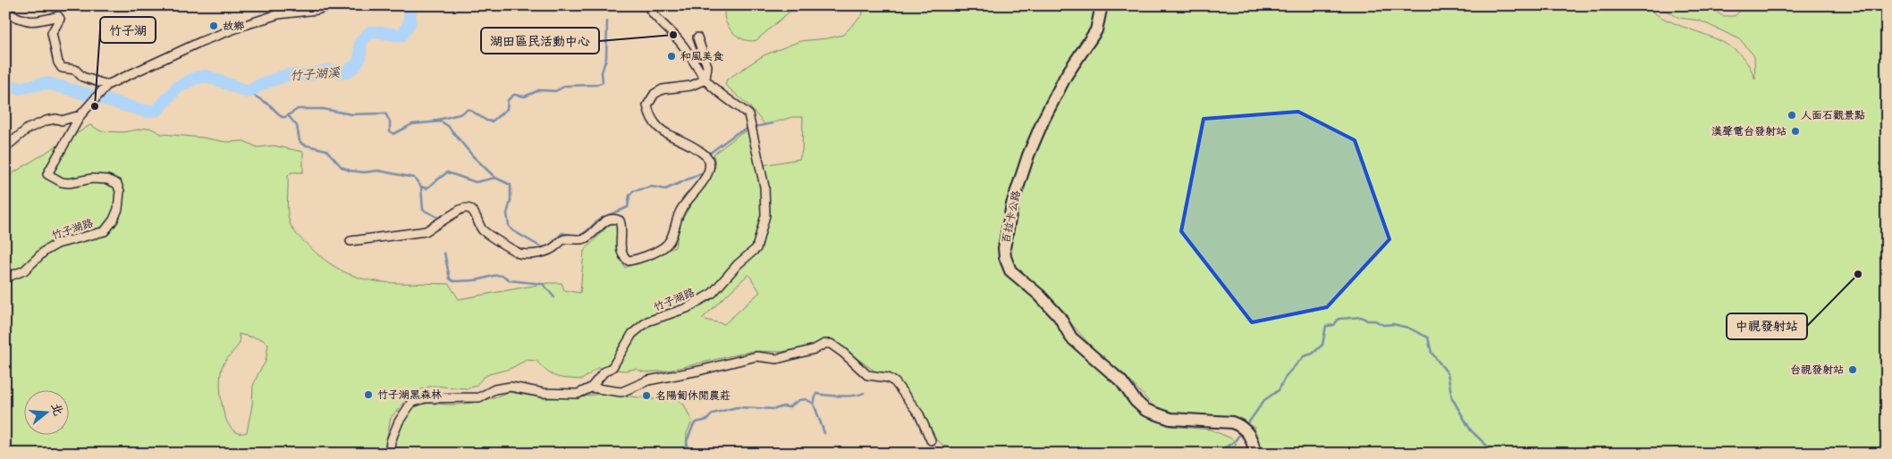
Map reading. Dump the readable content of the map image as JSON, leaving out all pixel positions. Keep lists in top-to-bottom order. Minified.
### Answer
{"streets":{"main road":["百拉卡公路"],"street":["竹子湖路"]},"water":["竹子湖溪"],"places":["故鄉","湖田區民活動中心","和風美食","竹子湖","人面石觀景點","漢聲電台發射站","中視發射站","台視發射站","竹子湖黑森林","名陽匍休閒農莊"],"north":"right"}
